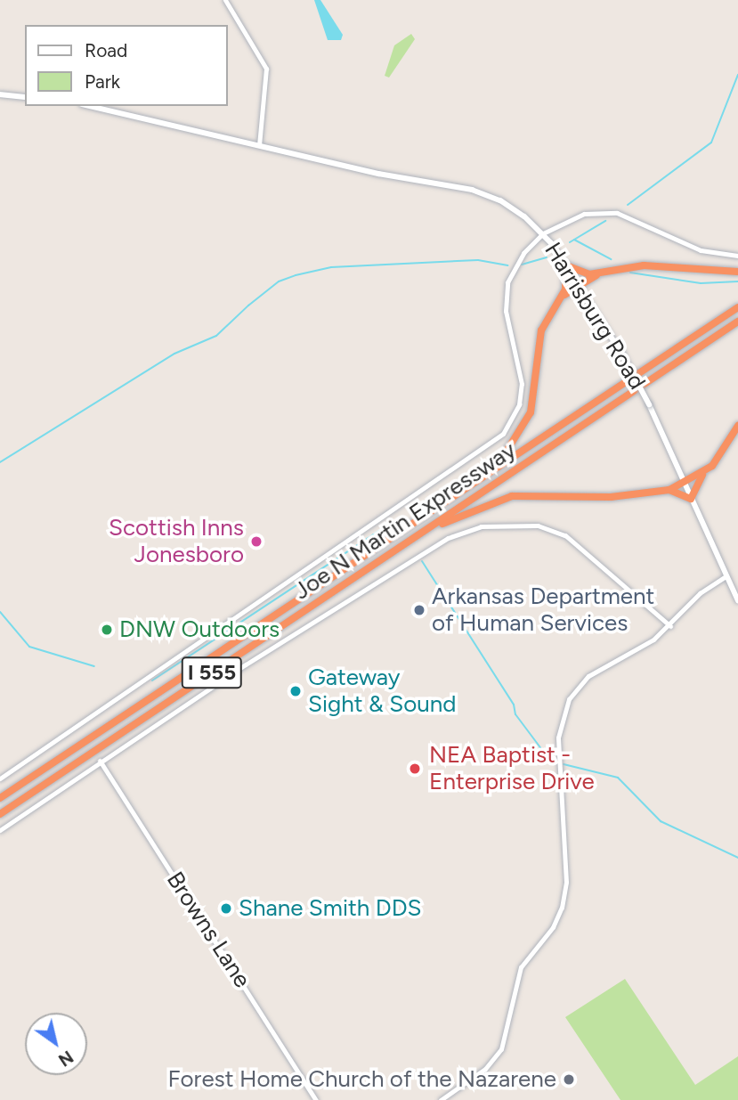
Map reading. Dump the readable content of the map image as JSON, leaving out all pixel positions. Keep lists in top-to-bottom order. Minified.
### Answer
{"streets":{"highway":["Joe N Martin Expressway","I 555"],"main road":["Harrisburg Road"],"street":["Browns Lane"]},"places":["Scottish Inns Jonesboro","Arkansas Department of Human Services","DNW Outdoors","Gateway Sight & Sound","NEA Baptist - Enterprise Drive","Shane Smith DDS","Forest Home Church of the Nazarene"],"legend":["Road","Park"],"north":"bottom right"}
